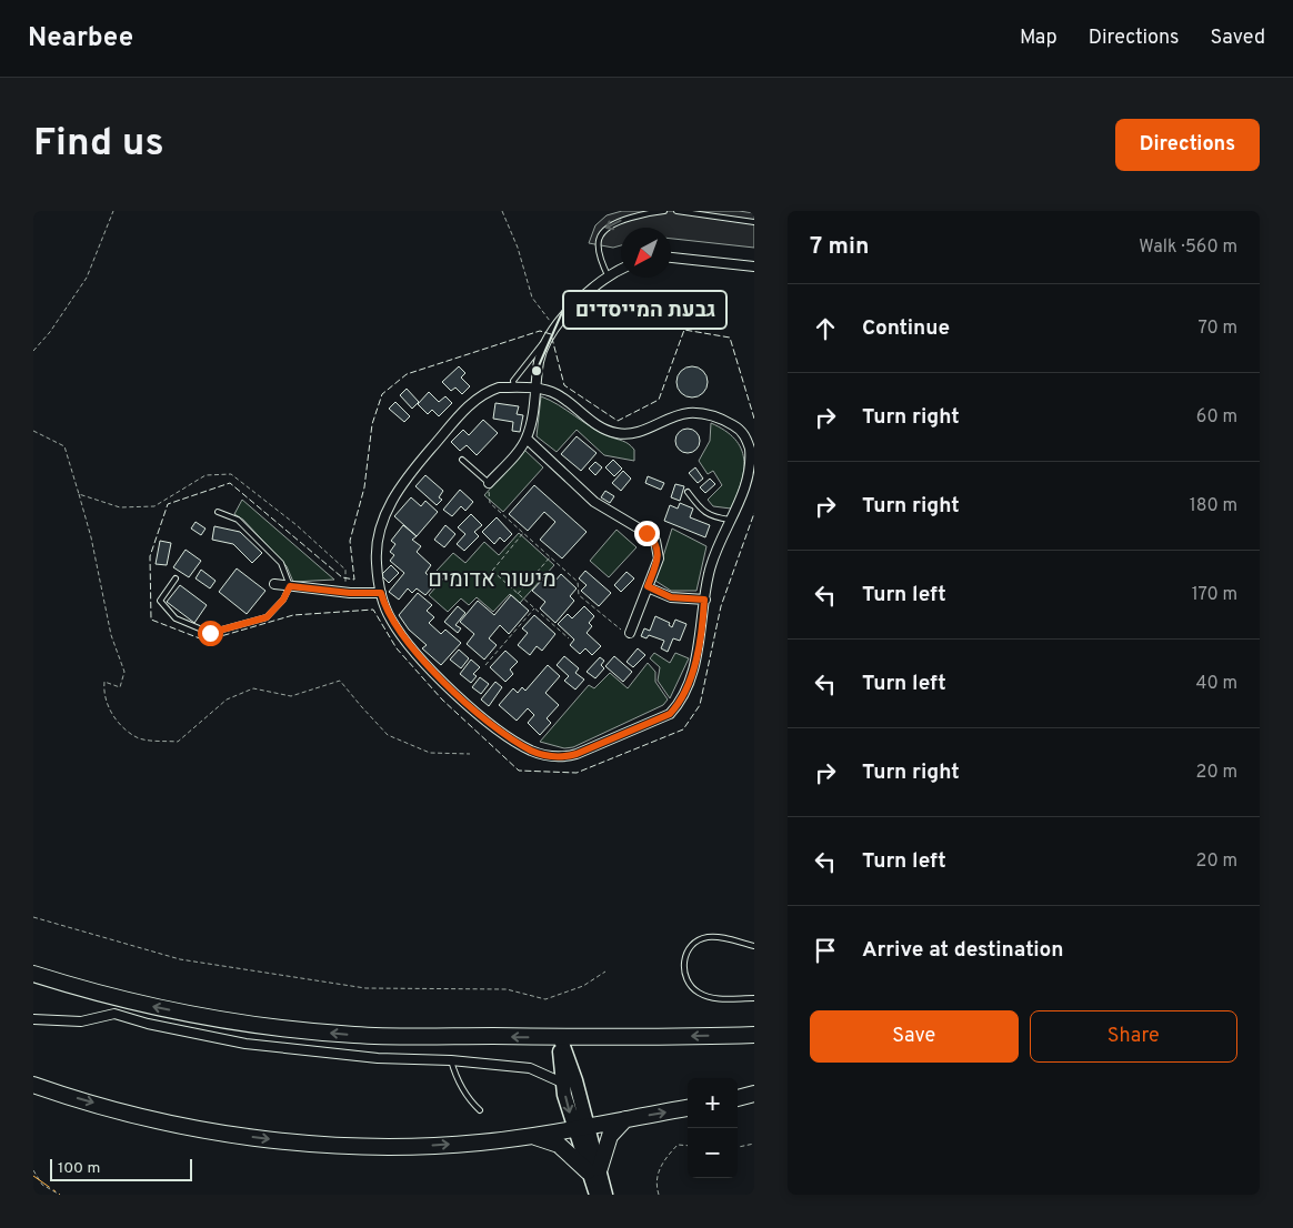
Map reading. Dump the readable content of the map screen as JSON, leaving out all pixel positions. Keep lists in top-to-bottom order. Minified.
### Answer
{"districts":["מישור אדומים"],"places":["גבעת המייסדים"],"scale_bar":"100 m","north":"bottom left","page":{"header":"Nearbee","nav":["Map","Directions","Saved"],"buttons":["Directions",["Save","Share"]],"title":"Find us","heading":["7 min","Walk · 560 m"],"list":[["Continue","70 m"],["Turn right","60 m"],["Turn right","180 m"],["Turn left","170 m"],["Turn left","40 m"],["Turn right","20 m"],["Turn left","20 m"],"Arrive at destination"],"map_buttons":["+","−"],"scale":"100 m"}}
